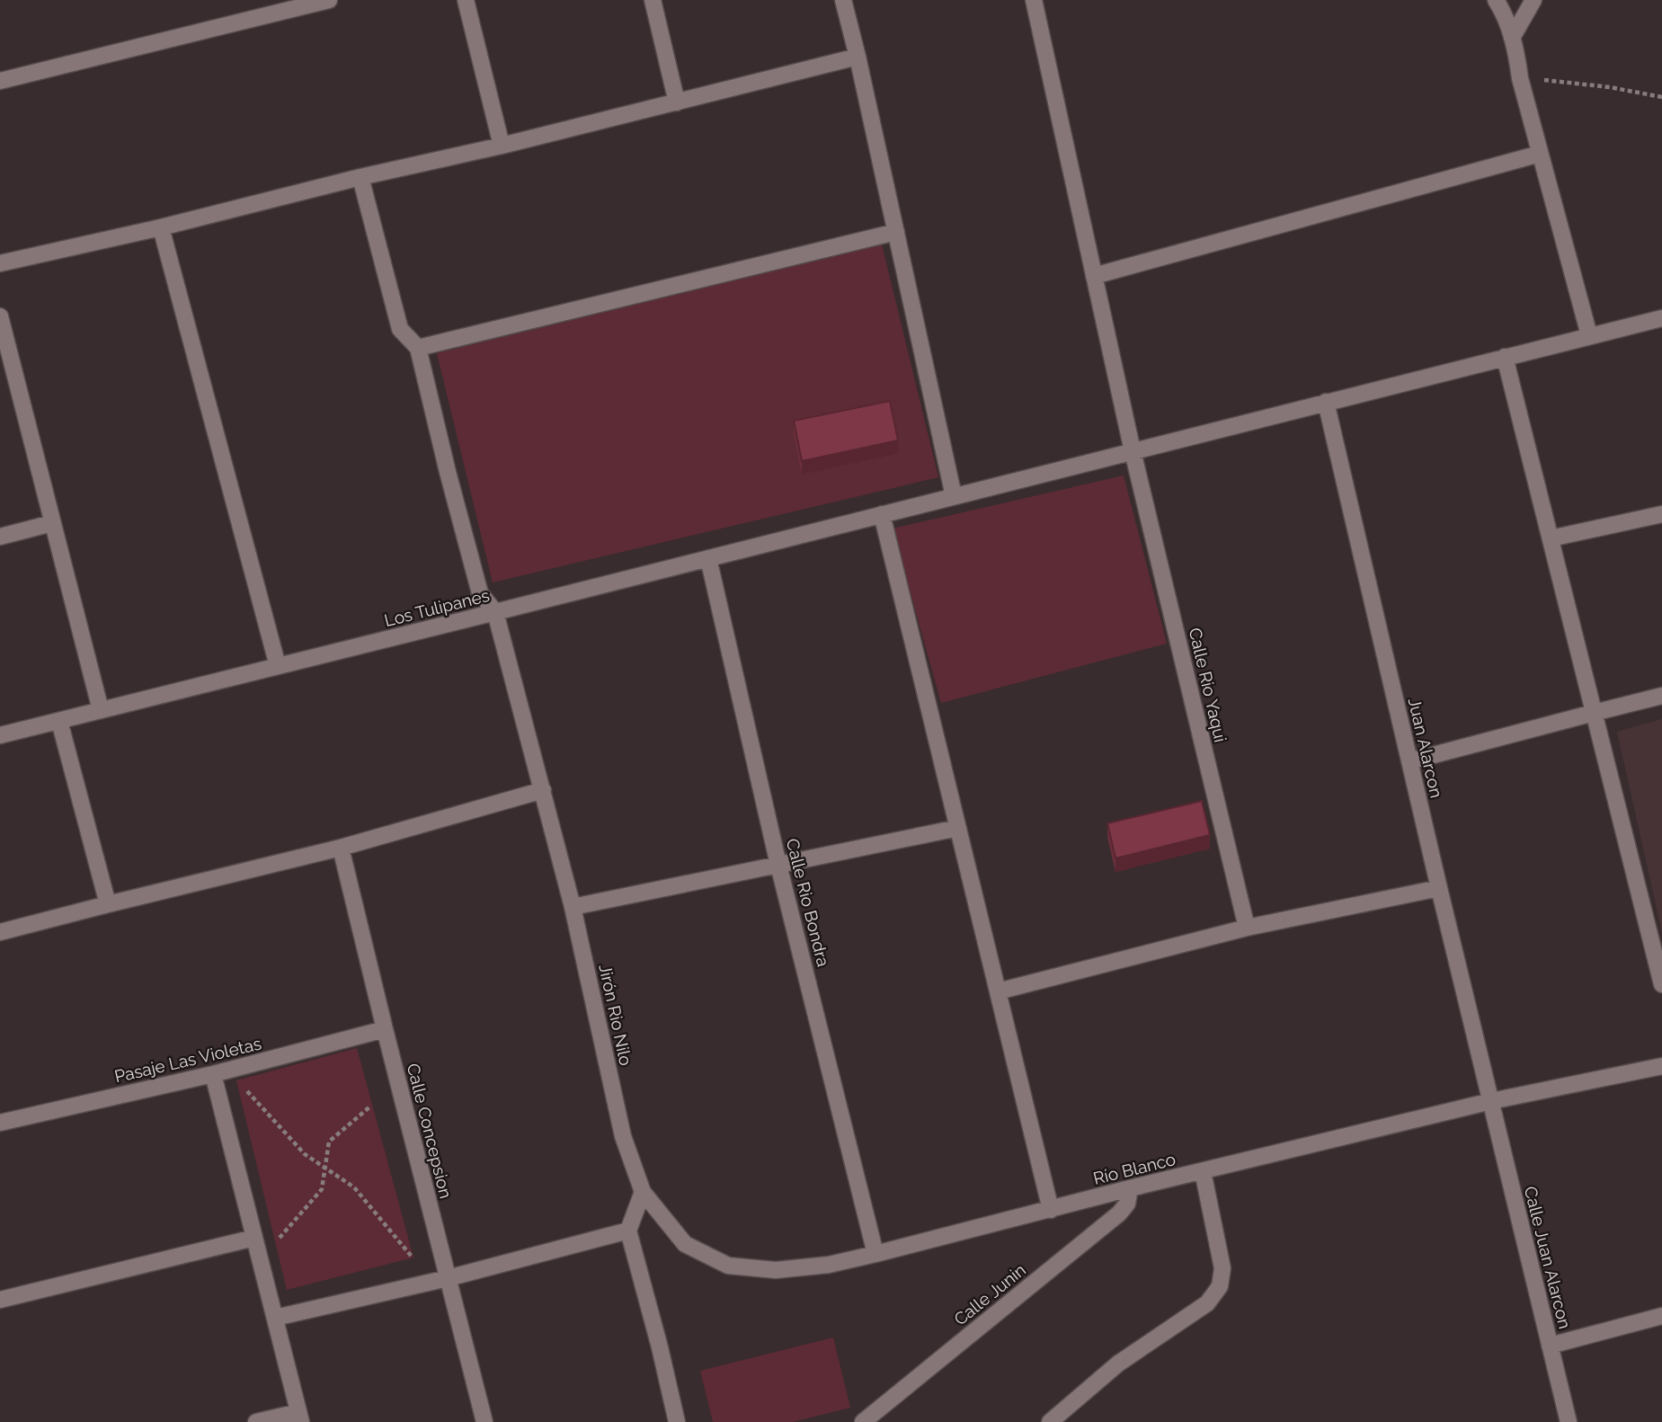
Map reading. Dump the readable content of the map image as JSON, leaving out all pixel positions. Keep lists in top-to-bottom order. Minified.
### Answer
{"streets":{"street":["Los Tulipanes","Calle Rio Yaqui","Juan Alarcon","Calle Rio Bondra","Jirón Rio Nilo","Pasaje Las Violetas","Calle Concepsion","Río Blanco","Calle Juan Alarcon","Calle Junin"]},"crossings":[["Los Tulipanes","Calle Rio Yaqui"],["Los Tulipanes","Juan Alarcon"],["Los Tulipanes","Calle Rio Bondra"],["Los Tulipanes","Jirón Rio Nilo"],["Juan Alarcon","Río Blanco"],["Juan Alarcon","Calle Juan Alarcon"],["Calle Rio Bondra","Río Blanco"],["Jirón Rio Nilo","Río Blanco"],["Pasaje Las Violetas","Calle Concepsion"],["Río Blanco","Calle Juan Alarcon"],["Río Blanco","Calle Junin"]]}
